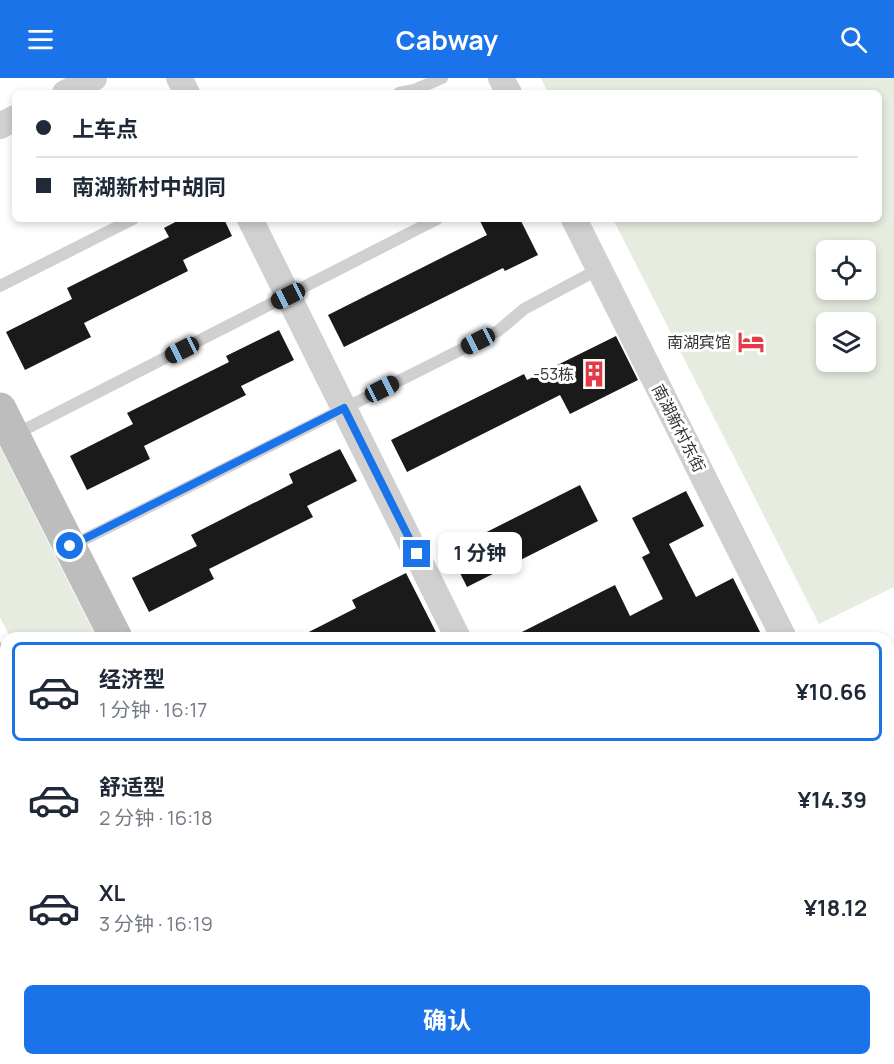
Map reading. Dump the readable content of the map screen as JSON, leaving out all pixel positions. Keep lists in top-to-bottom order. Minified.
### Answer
{"streets":{"street":["南湖新村东街"]},"places":{"hotel":["南湖宾馆"],"building":["-53栋"]},"page":{"header":"Cabway","banner":["上车点","南湖新村中胡同"],"bubble":"1 分钟","list":[{"name":"经济型","note":"1 分钟 · 16:17","value":"¥10.66"},{"name":"舒适型","note":"2 分钟 · 16:18","value":"¥14.39"},{"name":"XL","note":"3 分钟 · 16:19","value":"¥18.12"}],"buttons":"确认"}}
